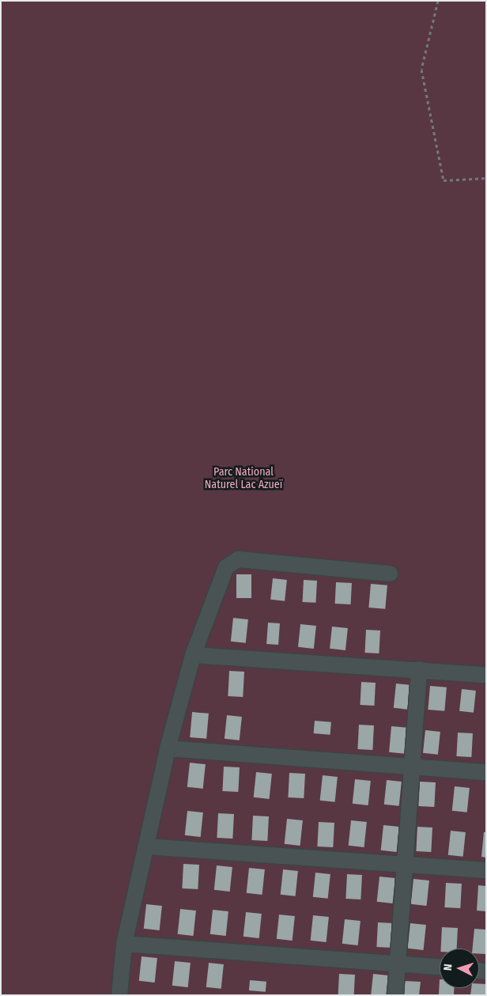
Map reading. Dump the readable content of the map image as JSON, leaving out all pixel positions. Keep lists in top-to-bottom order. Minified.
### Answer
{"parks":["Parc National Naturel Lac Azueï"],"north":"left"}
